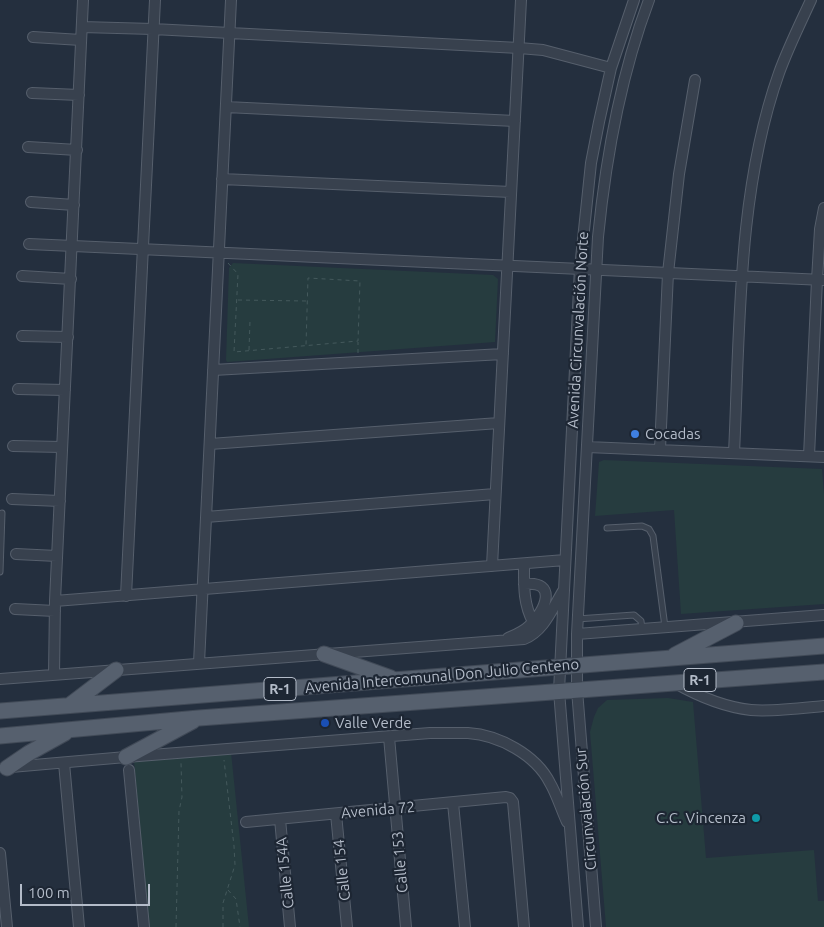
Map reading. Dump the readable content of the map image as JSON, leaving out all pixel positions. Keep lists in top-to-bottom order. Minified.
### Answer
{"streets":{"main road":["Avenida Intercomunal Don Julio Centeno","R-1"],"street":["Avenida Circunvalación Norte","Circunvalación Sur","Avenida 72","Calle 153","Calle 154","Calle 154A"]},"crossings":[["Avenida Circunvalación Norte","Avenida Intercomunal Don Julio Centeno"],["Avenida Circunvalación Norte","Circunvalación Sur"],["Avenida Intercomunal Don Julio Centeno","Circunvalación Sur"],["Avenida 72","Calle 153"],["Avenida 72","Calle 154"],["Avenida 72","Calle 154A"]],"places":["Cocadas","Valle Verde","C.C. Vincenza"],"scale_bar":"100 m"}
